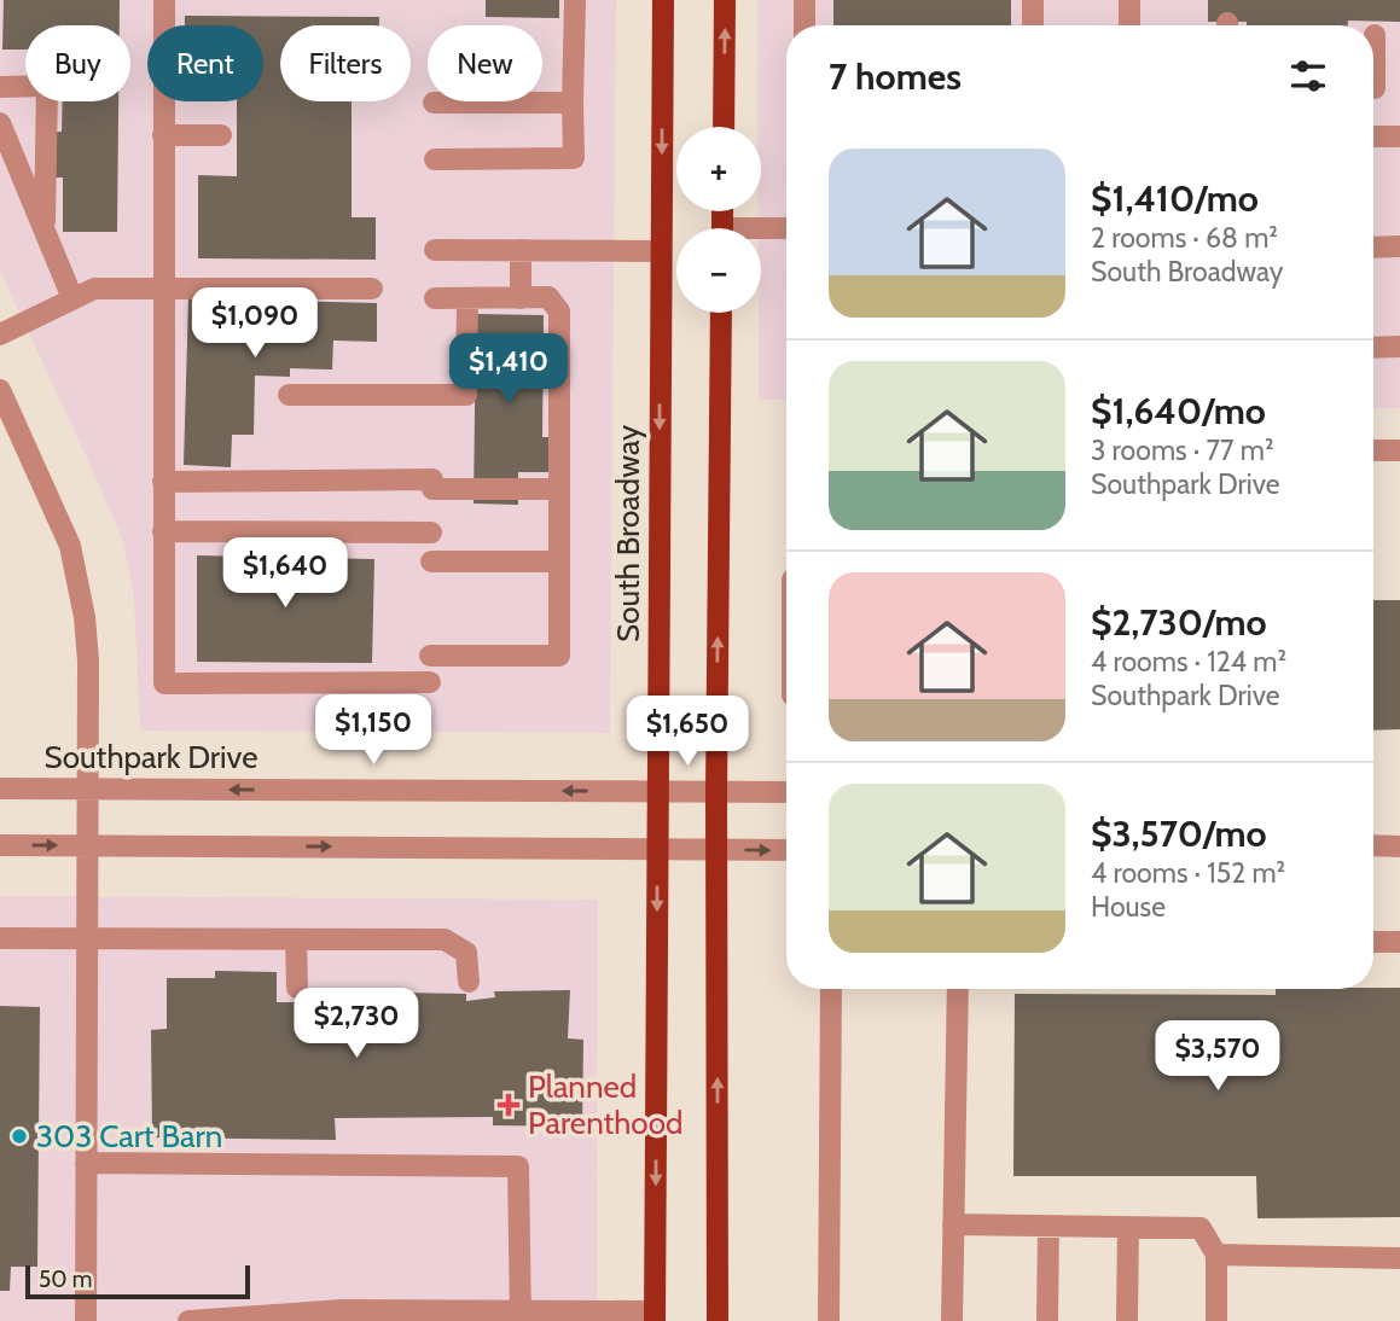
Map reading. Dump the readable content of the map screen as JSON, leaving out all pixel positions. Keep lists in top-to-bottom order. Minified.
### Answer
{"streets":{"main road":["South Broadway"],"street":["Southpark Drive"]},"crossings":[["South Broadway","Southpark Drive"]],"places":{"health":["Planned Parenthood"],"other":["303 Cart Barn"]},"scale_bar":"50 m","page":{"chip":["Buy","Rent","Filters","New"],"heading":"7 homes","map_buttons":["+","−"],"list":[{"name":"$1,410/mo","note":"2 rooms · 68 m² · South Broadway"},{"name":"$1,640/mo","note":"3 rooms · 77 m² · Southpark Drive"},{"name":"$2,730/mo","note":"4 rooms · 124 m² · Southpark Drive"},{"name":"$3,570/mo","note":"4 rooms · 152 m² · House"}],"price":["$1,090","$1,410","$1,640","$1,150","$1,650","$2,730","$3,570"],"scale":"50 m"}}
